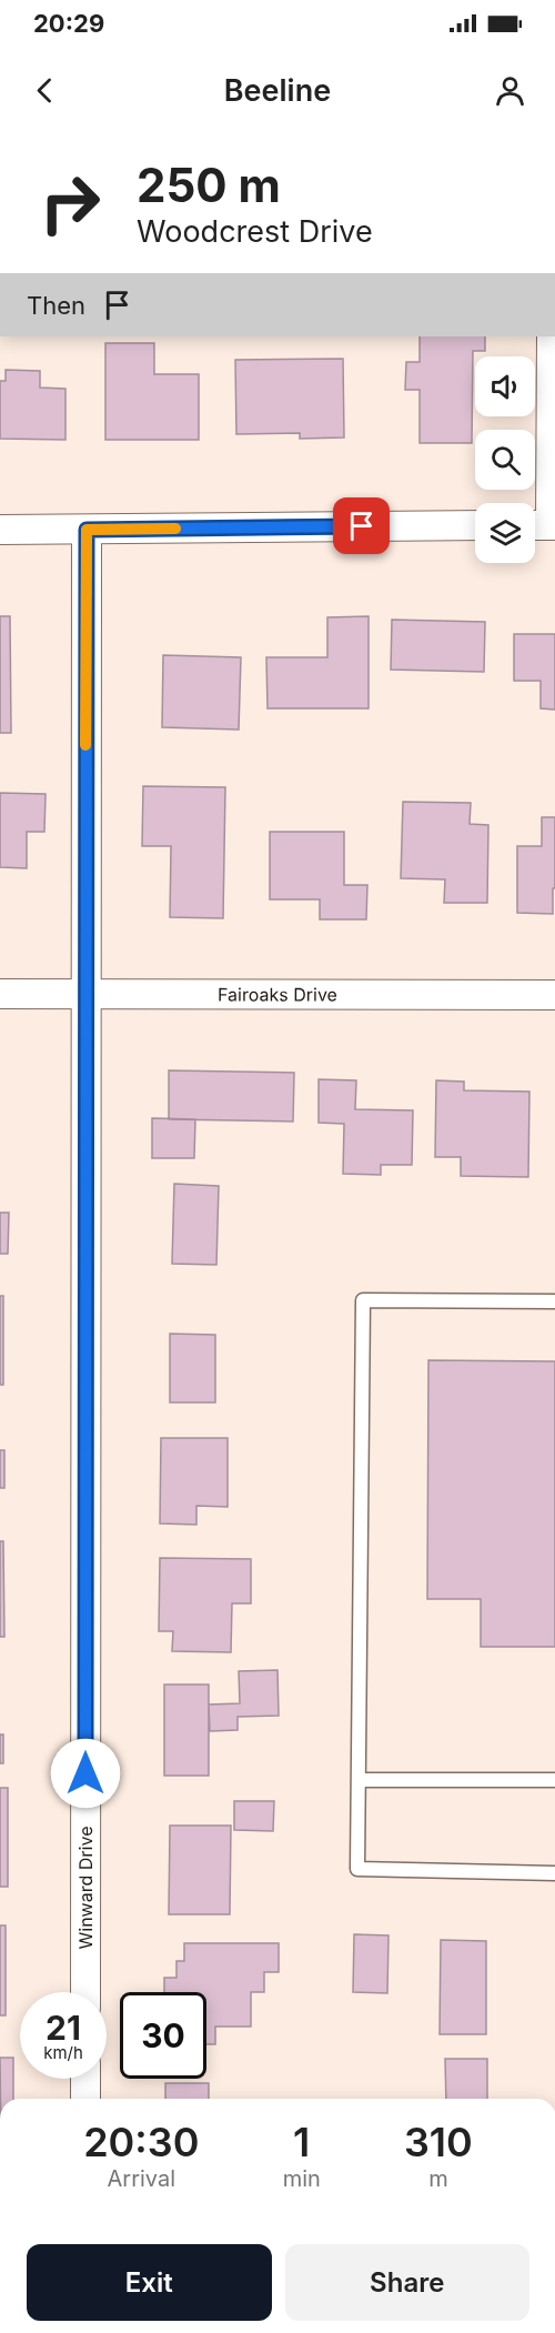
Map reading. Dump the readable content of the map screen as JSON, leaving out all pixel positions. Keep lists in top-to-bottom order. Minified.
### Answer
{"streets":{"street":["Fairoaks Drive","Winward Drive"]},"crossings":[["Fairoaks Drive","Winward Drive"]],"page":{"status":"20:29","header":"Beeline","turn":["250 m","Woodcrest Drive"],"then":"Then","speed":"21 km/h","limit":"30","eta":["20:30","Arrival","1","min","310","m"],"buttons":["Exit","Share"]}}
